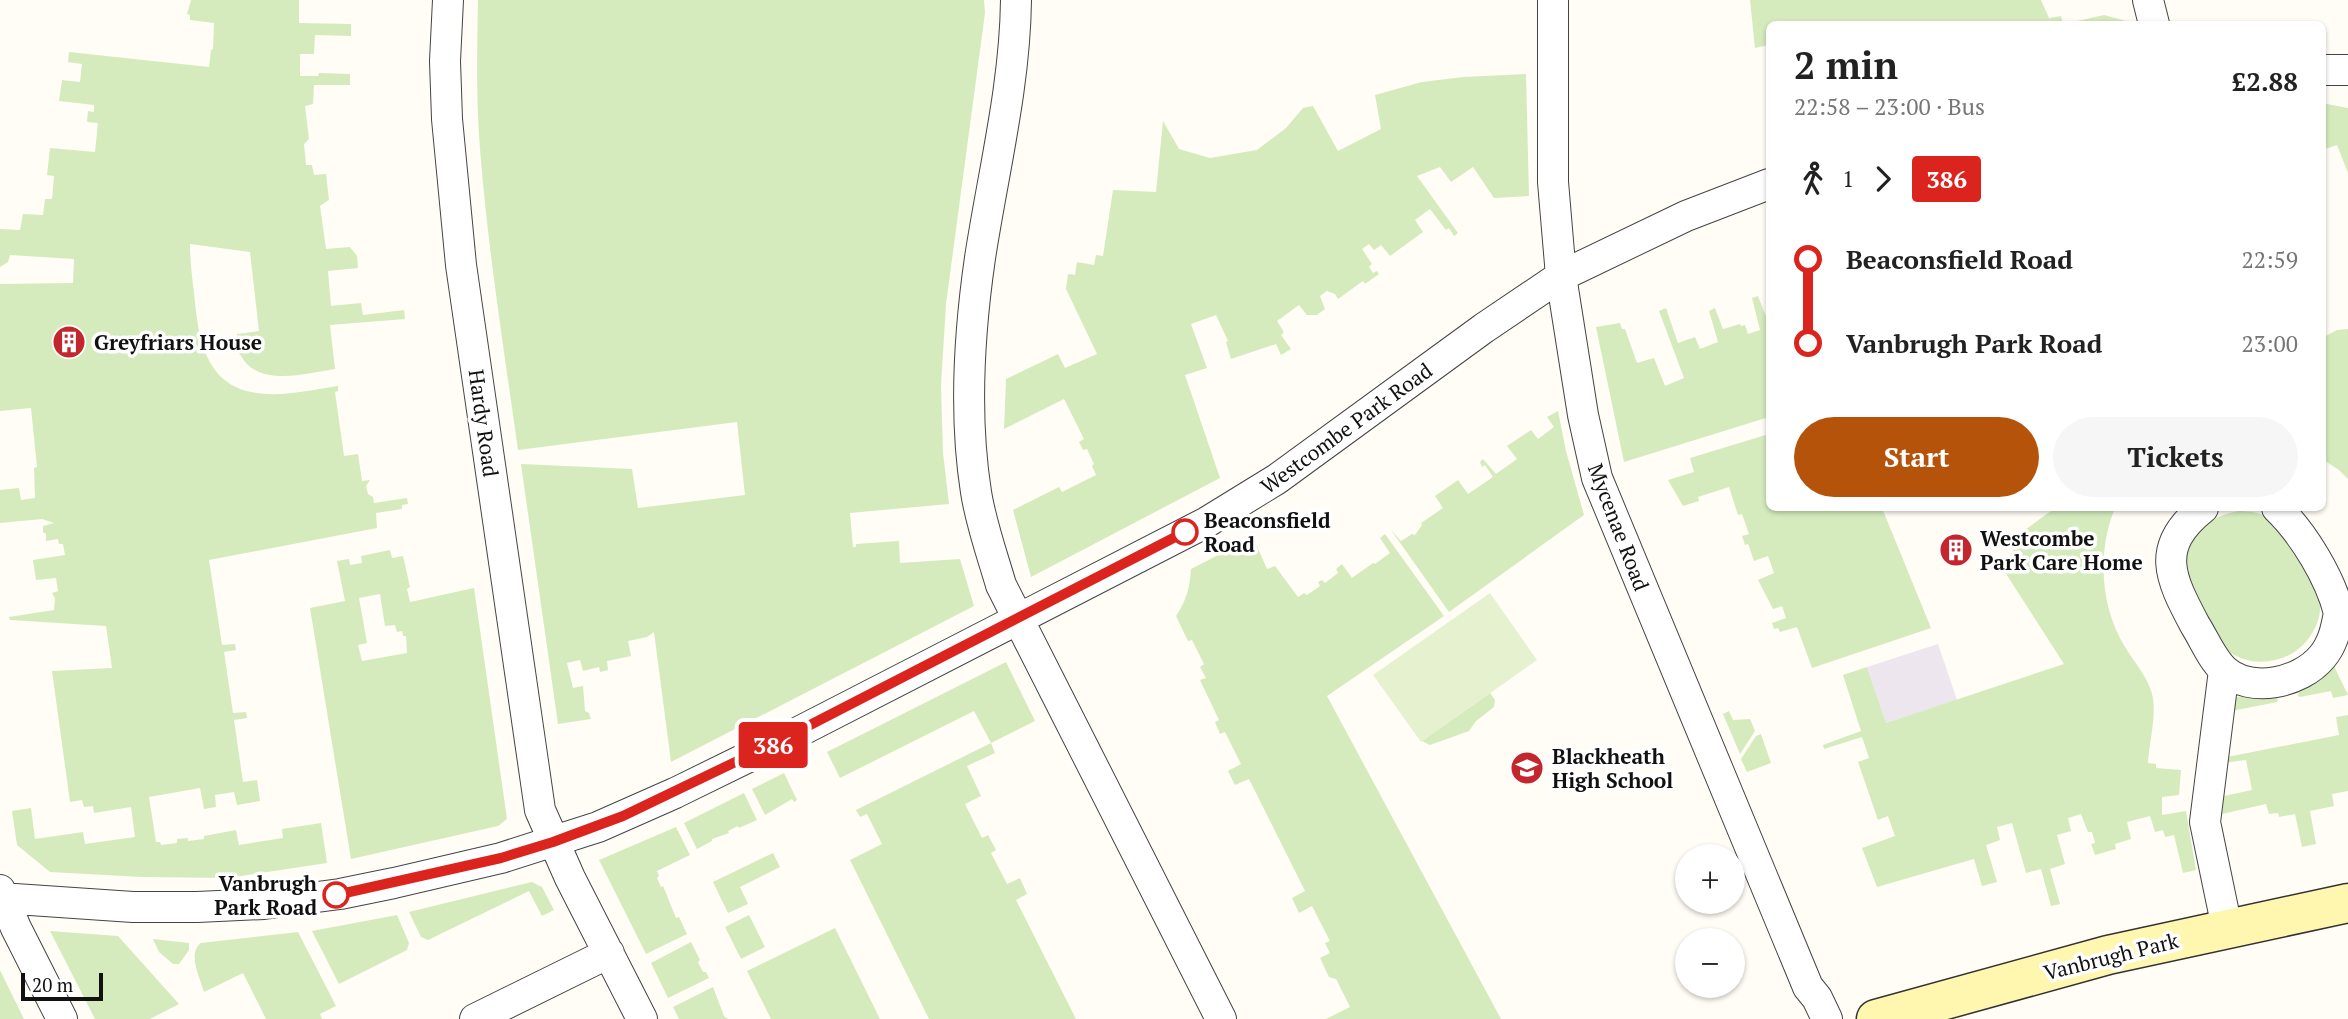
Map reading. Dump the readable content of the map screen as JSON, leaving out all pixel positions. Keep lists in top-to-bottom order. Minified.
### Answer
{"streets":{"main road":["Vanbrugh Park"],"street":["Hardy Road","Westcombe Park Road","Mycenae Road"]},"crossings":[["Hardy Road","Westcombe Park Road"],["Westcombe Park Road","Mycenae Road"]],"places":{"building":["Greyfriars House","Westcombe Park Care Home"],"other":["Beaconsfield Road","Vanbrugh Park Road"],"school or university":["Blackheath High School"]},"lines":["bus line 386"],"scale_bar":"20 m","page":{"on_map":"386","heading":["2 min","22:58 – 23:00 · Bus","£2.88"],"legs":["1","386"],"list":[{"name":"Beaconsfield Road","value":"22:59"},{"name":"Vanbrugh Park Road","value":"23:00"}],"buttons":["Start","Tickets"],"map_buttons":["+","−"],"scale":"20 m"}}
